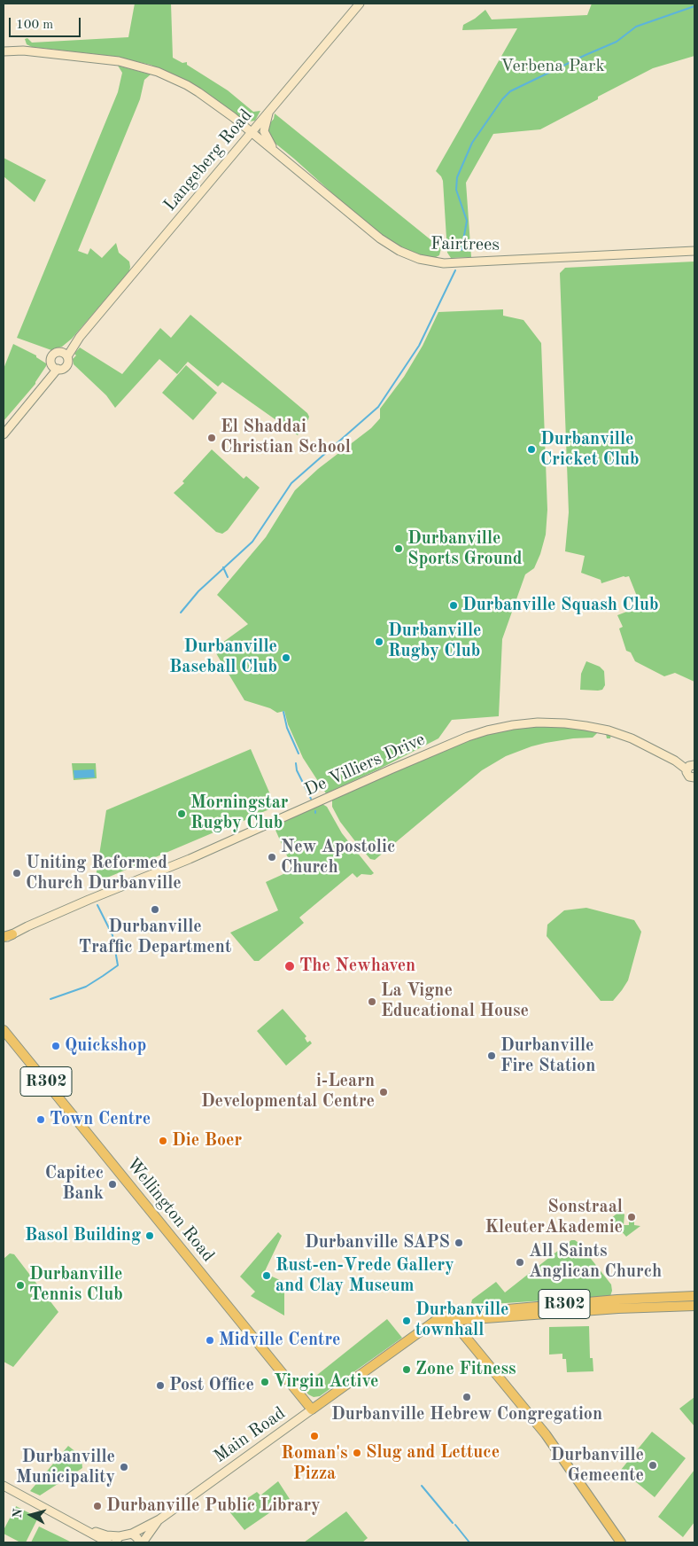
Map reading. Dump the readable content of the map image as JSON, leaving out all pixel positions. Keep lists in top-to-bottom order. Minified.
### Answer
{"streets":{"main road":["Langeberg Road","Fairtrees","De Villiers Drive","R302","Wellington Road","Main Road"]},"crossings":[["Langeberg Road","Fairtrees"],["R302","Main Road"],["Wellington Road","Main Road"]],"parks":["Verbena Park"],"places":["El Shaddai Christian School","Durbanville Cricket Club","Durbanville Sports Ground","Durbanville Squash Club","Durbanville Rugby Club","Durbanville Baseball Club","Morningstar Rugby Club","New Apostolic Church","Uniting Reformed Church Durbanville","Durbanville Traffic Department","The Newhaven","La Vigne Educational House","Quickshop","Durbanville Fire Station","i-Learn Developmental Centre","Town Centre","Die Boer","Capitec Bank","Sonstraal KleuterAkademie","Basol Building","Durbanville SAPS","All Saints Anglican Church","Rust-en-Vrede Gallery and Clay Museum","Durbanville Tennis Club","Durbanville townhall","Midville Centre","Zone Fitness","Virgin Active","Post Office","Durbanville Hebrew Congregation","Roman's Pizza","Slug and Lettuce","Durbanville Gemeente","Durbanville Municipality","Durbanville Public Library"],"scale_bar":"100 m","north":"left"}
